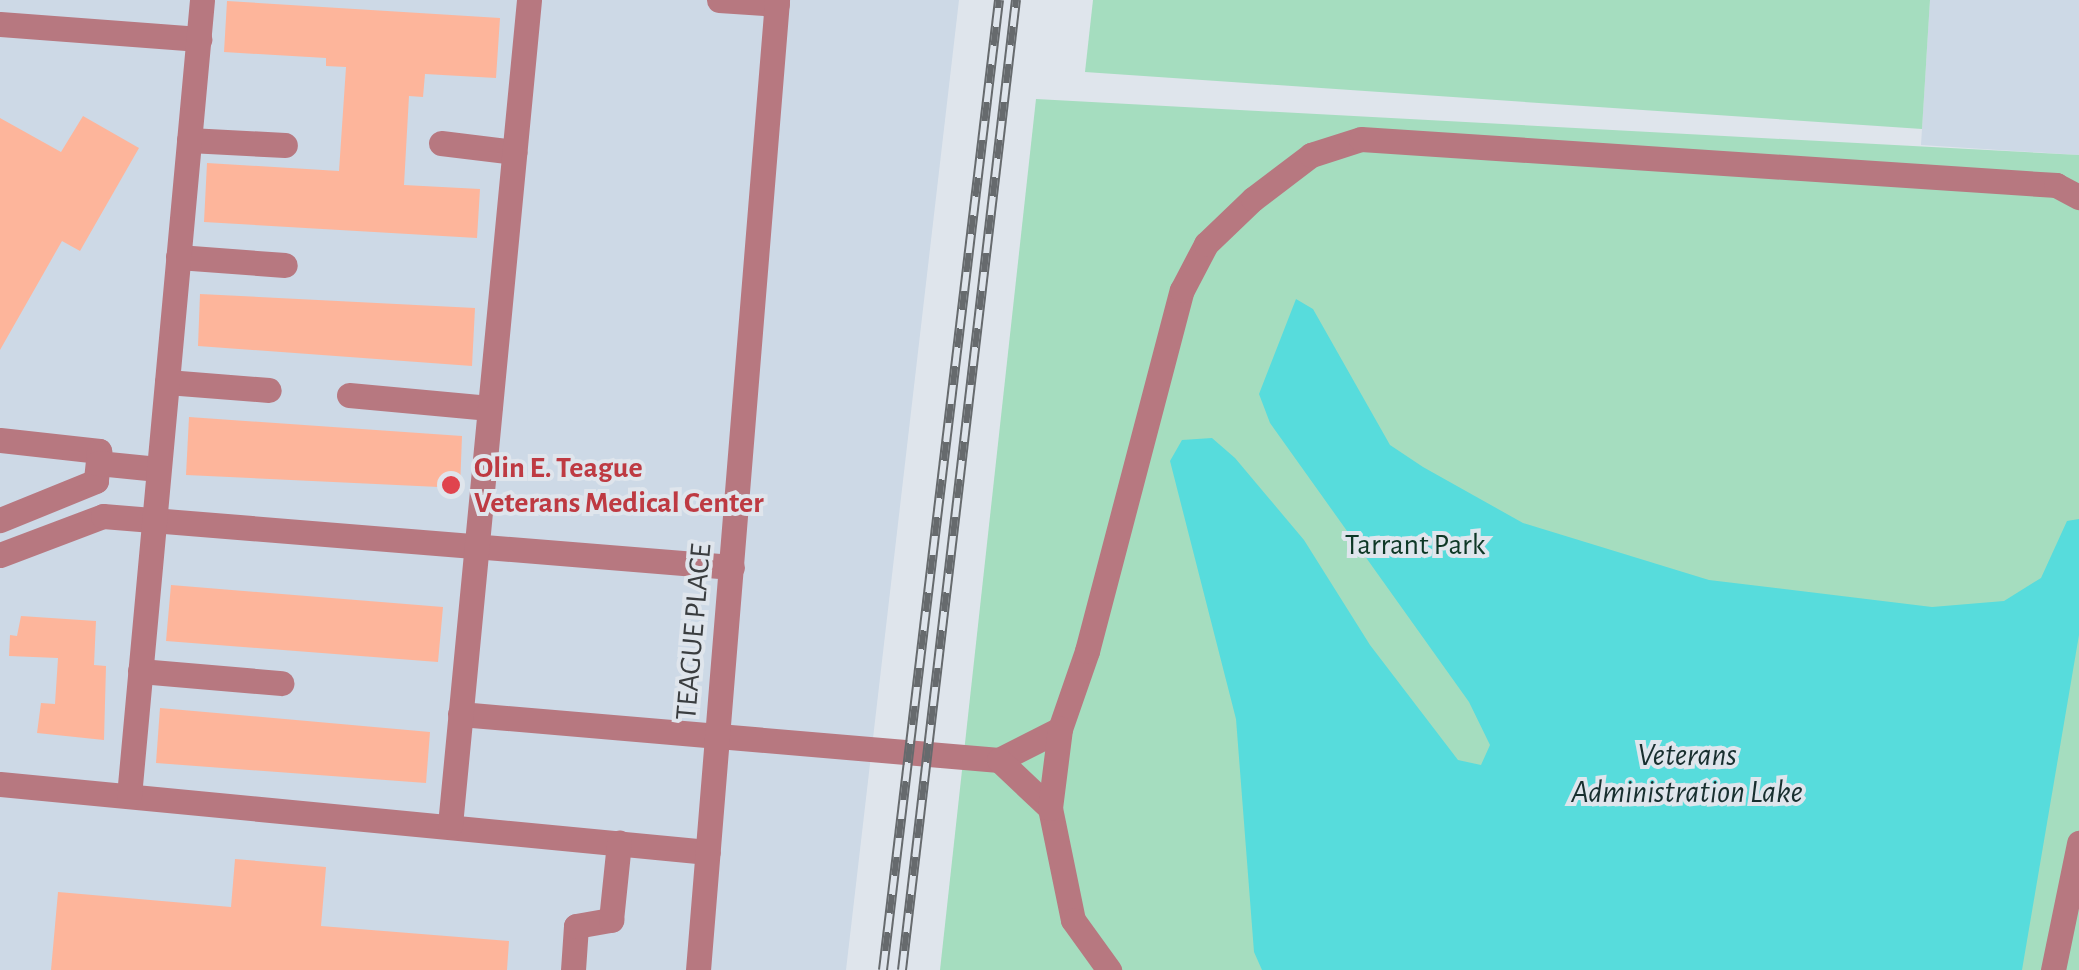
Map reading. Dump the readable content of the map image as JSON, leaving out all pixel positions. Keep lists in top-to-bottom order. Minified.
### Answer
{"streets":{"lane":["TEAGUE PLACE"]},"water":["Veterans Administration Lake"],"parks":["Tarrant Park"],"places":["Olin E. Teague Veterans Medical Center"]}
